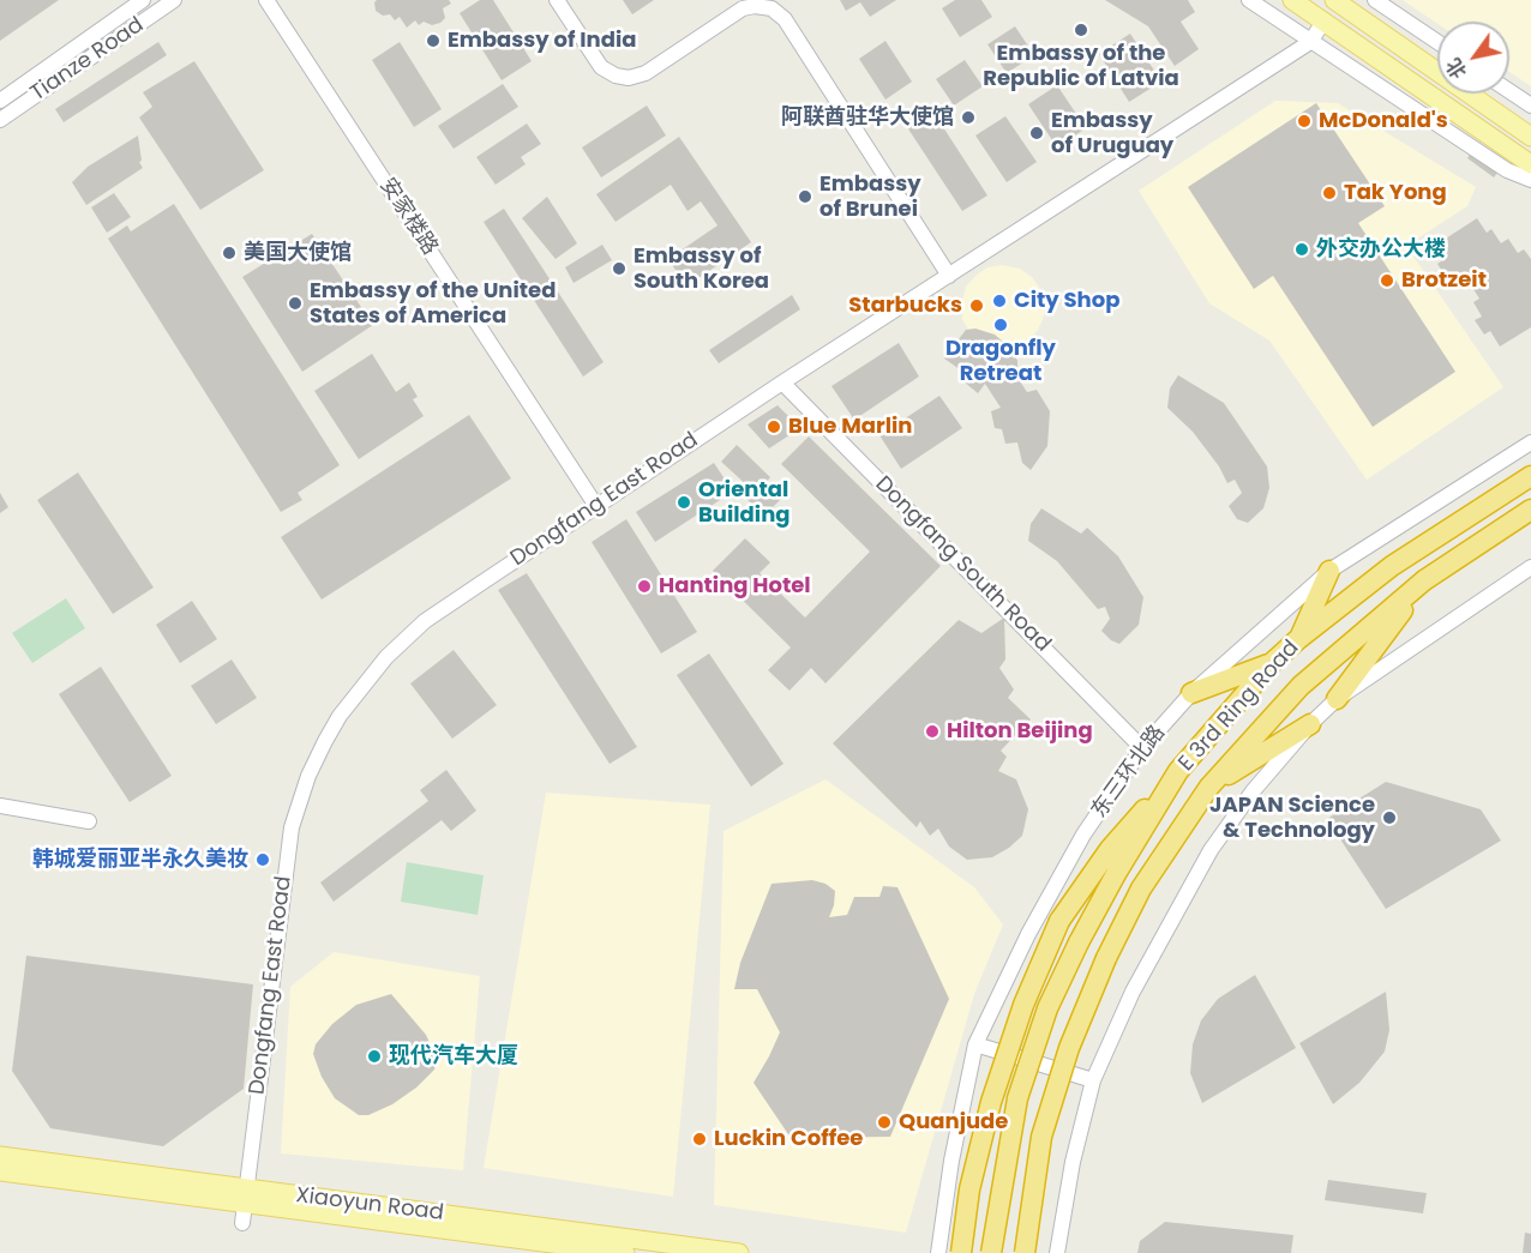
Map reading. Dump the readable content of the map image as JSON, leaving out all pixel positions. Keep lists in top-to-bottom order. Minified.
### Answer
{"streets":{"highway":["E 3rd Ring Road"],"main road":["Xiaoyun Road"],"street":["Tianze Road","安家楼路","Dongfang East Road","Dongfang South Road","东三环北路"]},"crossings":[["安家楼路","Dongfang East Road"],["Dongfang East Road","Dongfang South Road"],["Dongfang East Road","Xiaoyun Road"],["Dongfang South Road","东三环北路"]],"places":["Embassy of the Republic of Latvia","Embassy of India","阿联酋驻华大使馆","McDonald's","Embassy of Uruguay","Tak Yong","Embassy of Brunei","外交办公大楼","美国大使馆","Embassy of South Korea","Brotzeit","City Shop","Embassy of the United States of America","Starbucks","Dragonfly Retreat","Blue Marlin","Oriental Building","Hanting Hotel","Hilton Beijing","JAPAN Science & Technology","韩城爱丽亚半永久美妆","现代汽车大厦","Quanjude","Luckin Coffee"],"north":"bottom left"}
